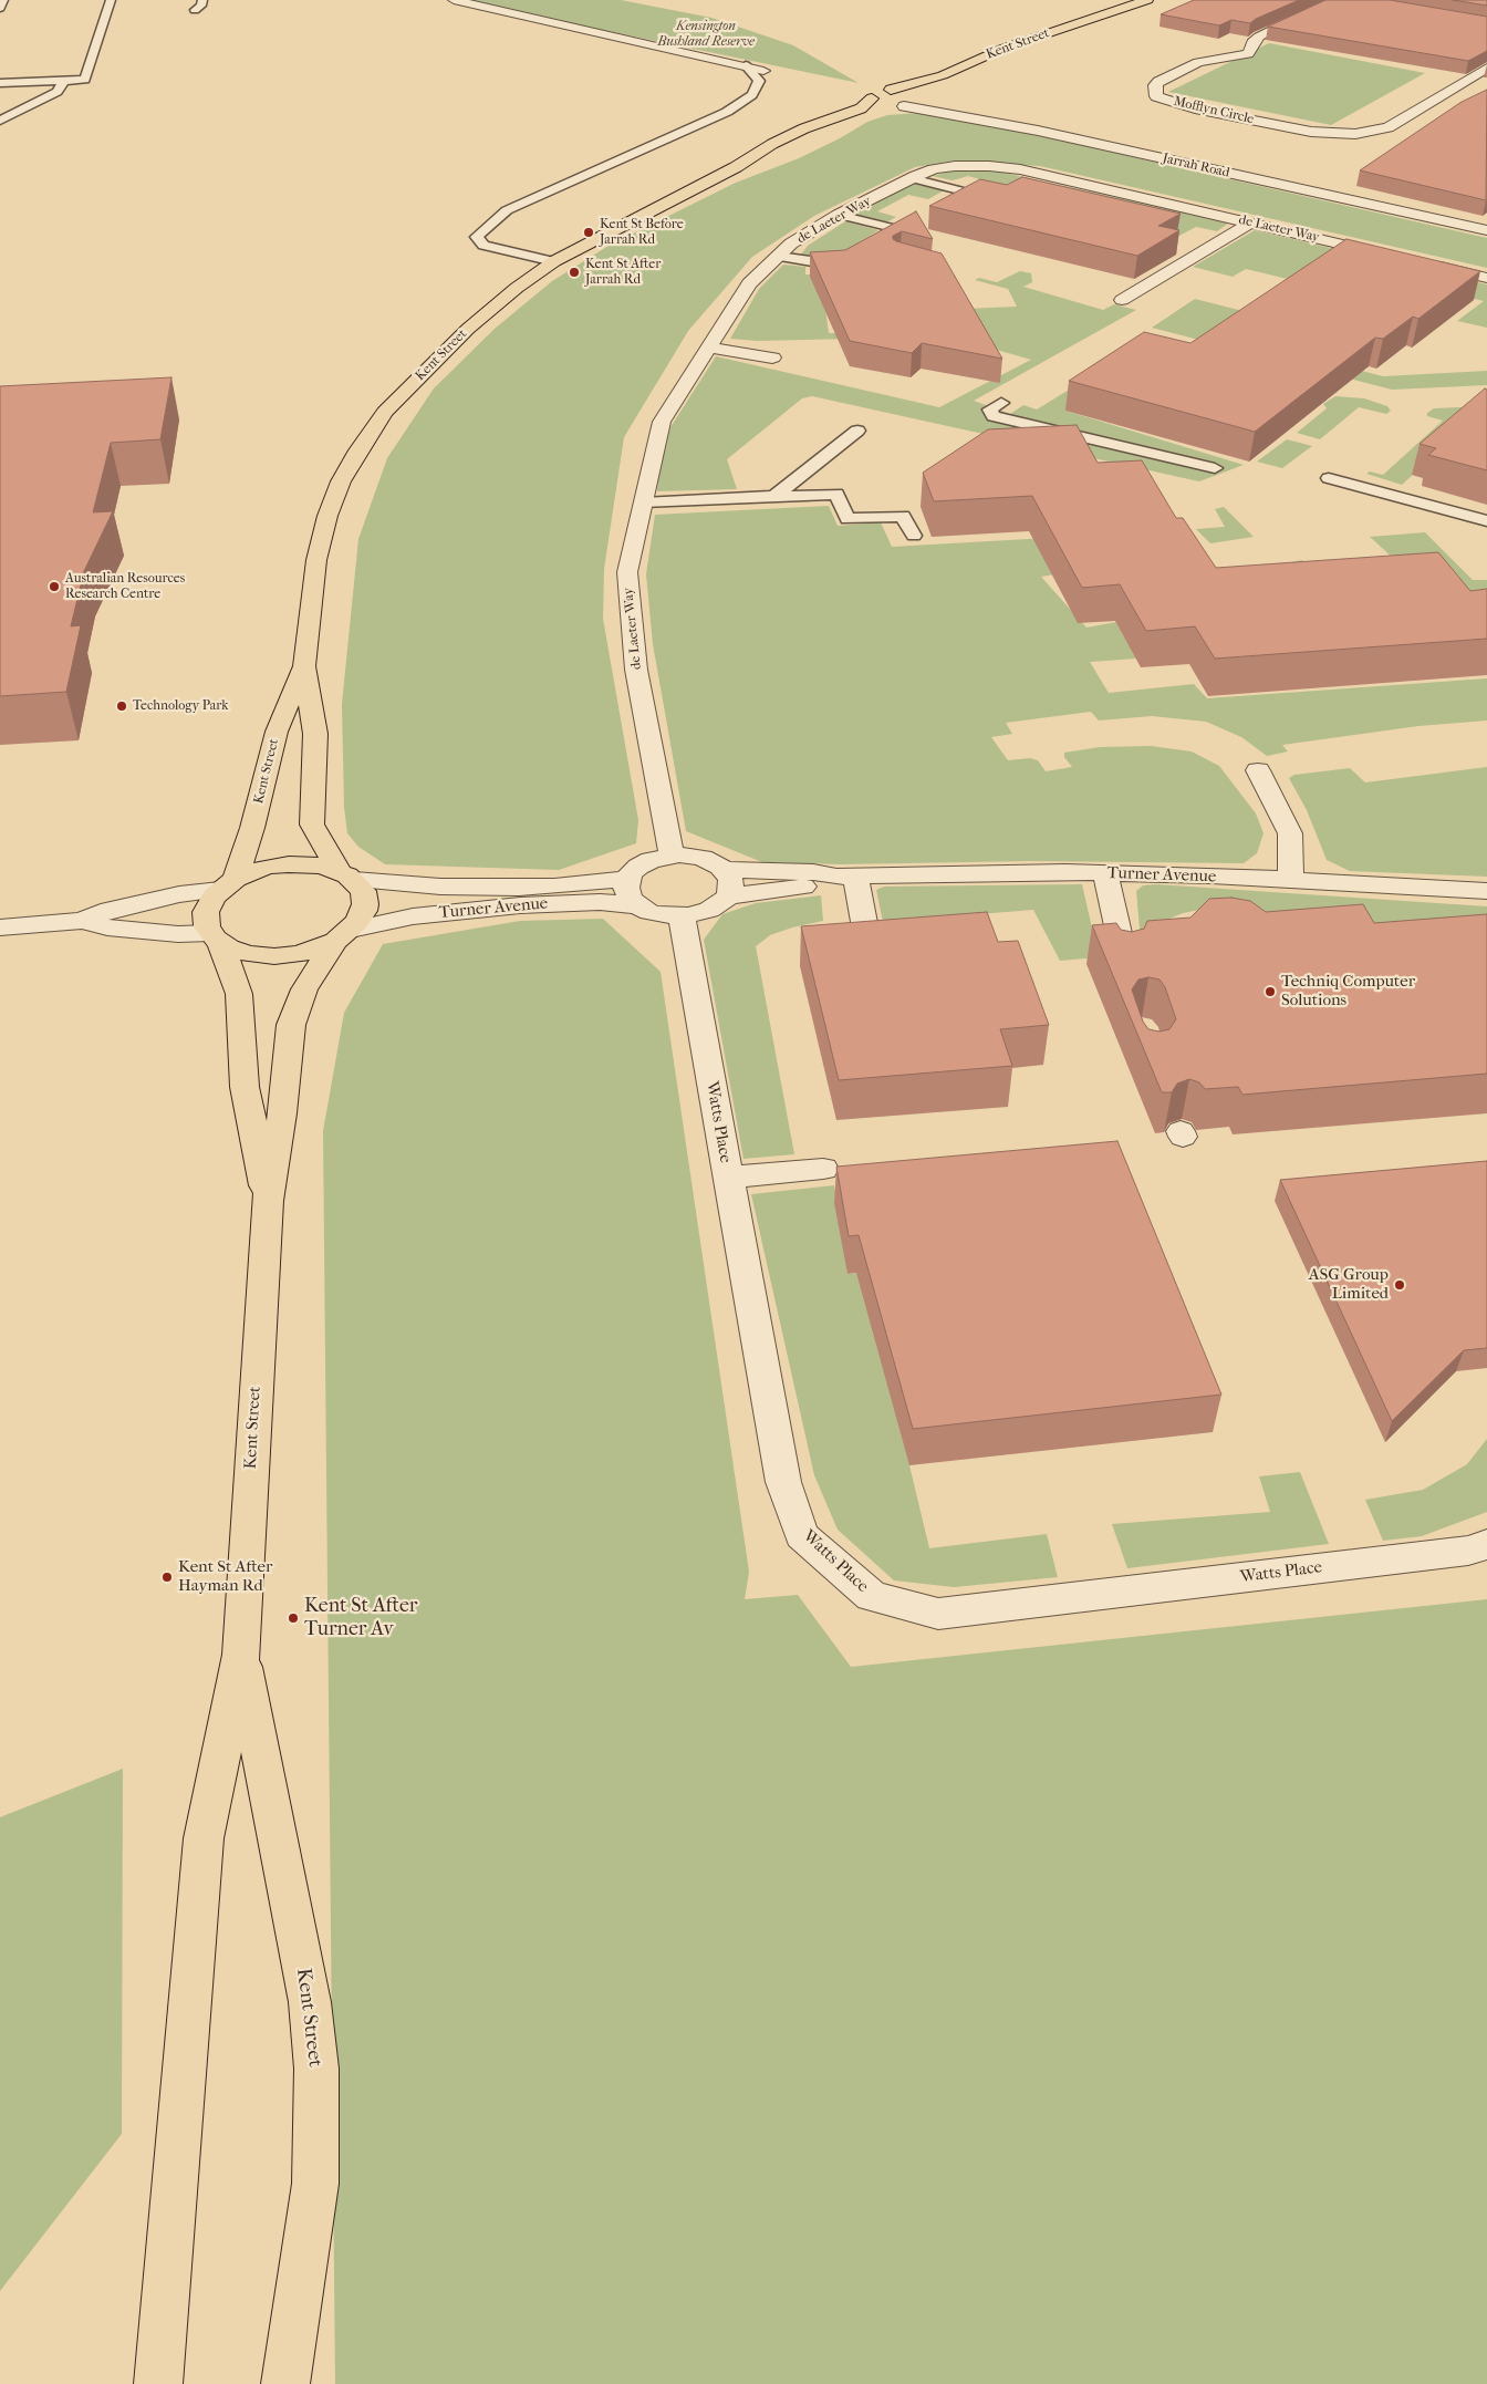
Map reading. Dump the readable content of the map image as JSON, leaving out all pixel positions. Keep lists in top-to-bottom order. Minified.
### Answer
{"streets":{"main road":["Kent Street"],"street":["Mofflyn Circle","Jarrah Road","de Laeter Way","Turner Avenue","Watts Place"]},"crossings":[["Kent Street","Jarrah Road"],["Kent Street","Turner Avenue"],["de Laeter Way","Turner Avenue"],["de Laeter Way","Watts Place"],["Turner Avenue","Watts Place"]],"parks":["Kensington Bushland Reserve"],"places":["Kent St Before Jarrah Rd","Kent St After Jarrah Rd","Australian Resources Research Centre","Technology Park","Techniq Computer Solutions","ASG Group Limited","Kent St After Hayman Rd","Kent St After Turner Av"]}
